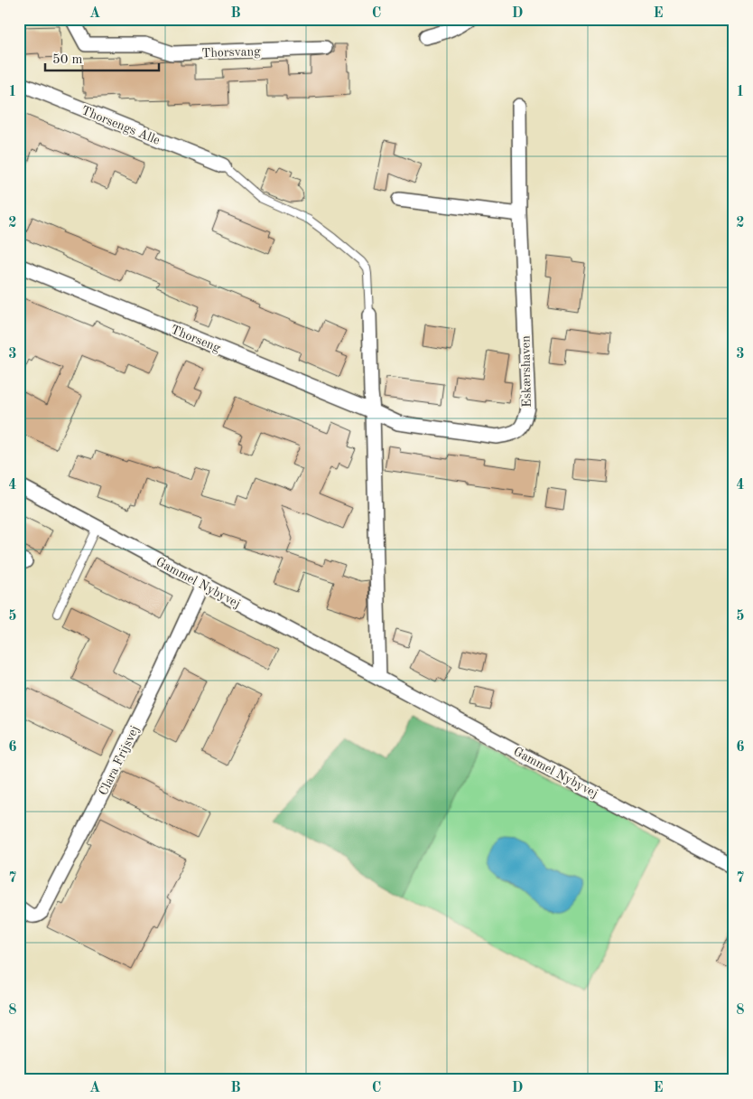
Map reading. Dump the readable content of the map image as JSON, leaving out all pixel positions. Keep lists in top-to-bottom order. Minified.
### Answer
{"streets":{"street":["Thorsvang","Thorsengs Alle","Thorseng","Eskærshaven","Gammel Nybyvej","Clara Frijsvej"]},"crossings":[["Thorseng","Eskærshaven"],["Gammel Nybyvej","Clara Frijsvej"]],"scale_bar":"50 m","grid":{"columns":["A","B","C","D","E"],"rows":["1","2","3","4","5","6","7","8"]}}
